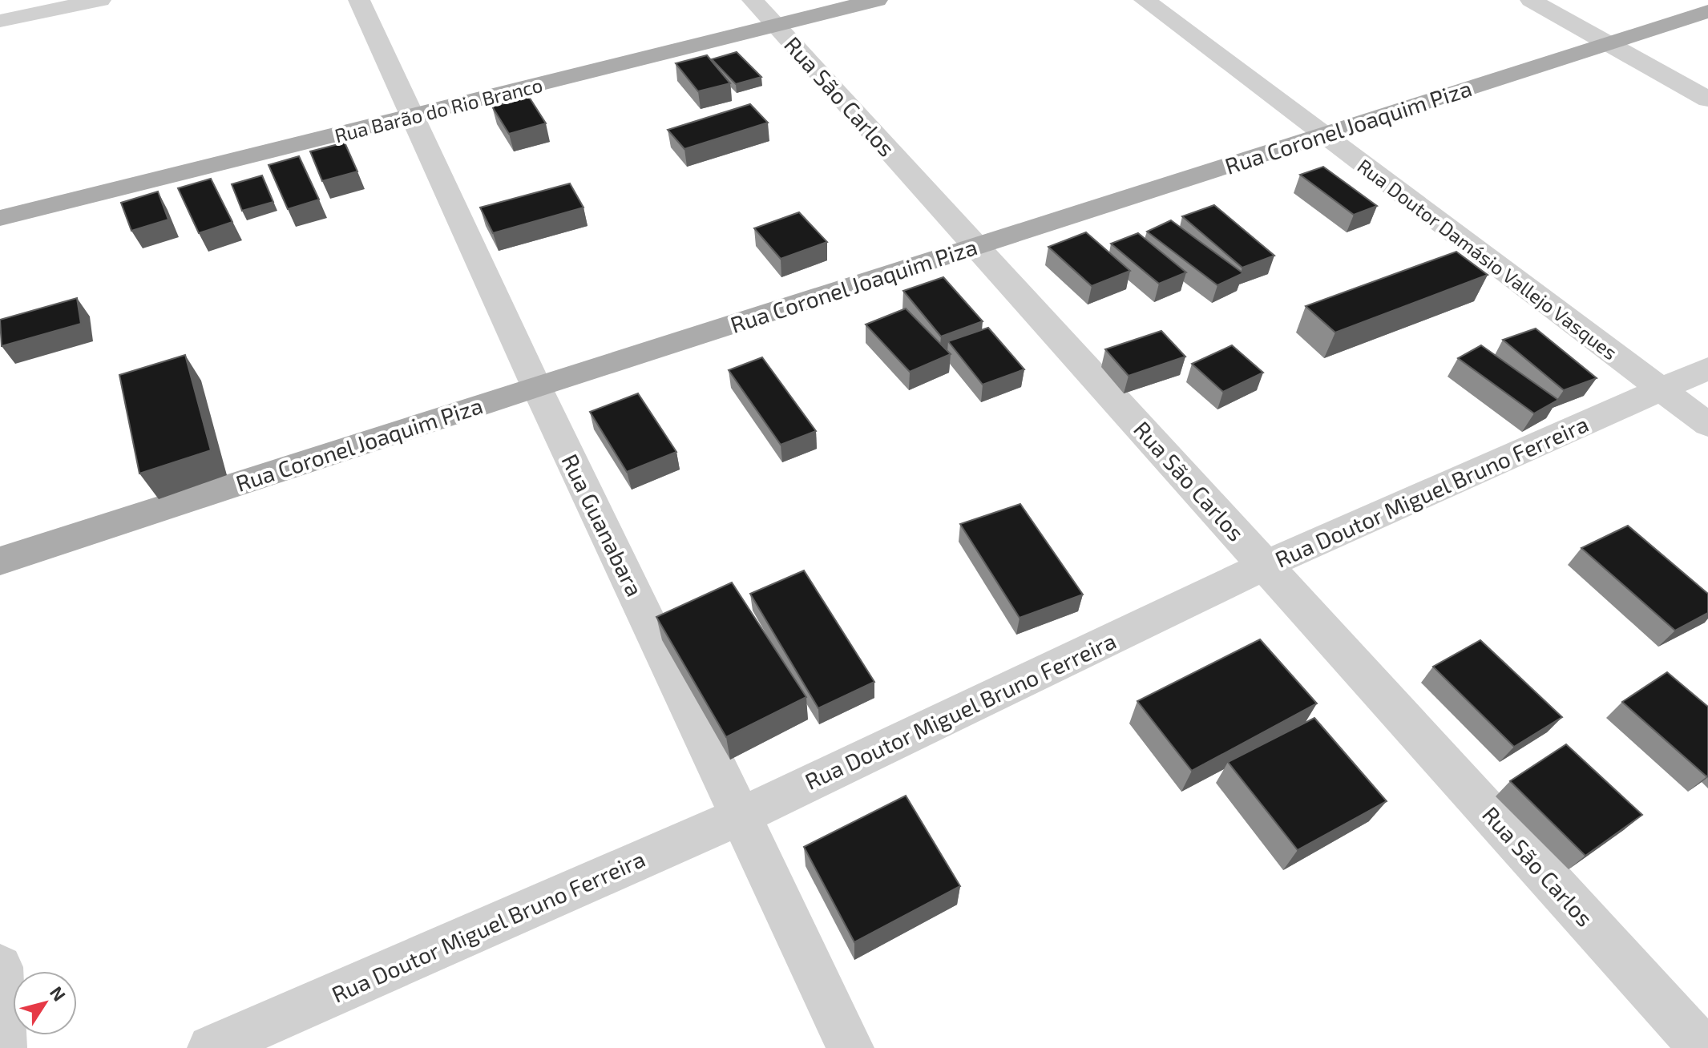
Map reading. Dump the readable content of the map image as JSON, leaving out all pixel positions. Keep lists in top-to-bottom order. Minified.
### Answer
{"streets":{"main road":["Rua Barão do Rio Branco","Rua Coronel Joaquim Piza"],"street":["Rua São Carlos","Rua Doutor Damásio Vallejo Vasques","Rua Doutor Miguel Bruno Ferreira","Rua Guanabara"]},"crossings":[["Rua São Carlos","Rua Barão do Rio Branco"],["Rua São Carlos","Rua Coronel Joaquim Piza"],["Rua São Carlos","Rua Doutor Miguel Bruno Ferreira"],["Rua Barão do Rio Branco","Rua Guanabara"],["Rua Coronel Joaquim Piza","Rua Doutor Damásio Vallejo Vasques"],["Rua Coronel Joaquim Piza","Rua Guanabara"],["Rua Doutor Damásio Vallejo Vasques","Rua Doutor Miguel Bruno Ferreira"],["Rua Doutor Miguel Bruno Ferreira","Rua Guanabara"]],"north":"top right"}
